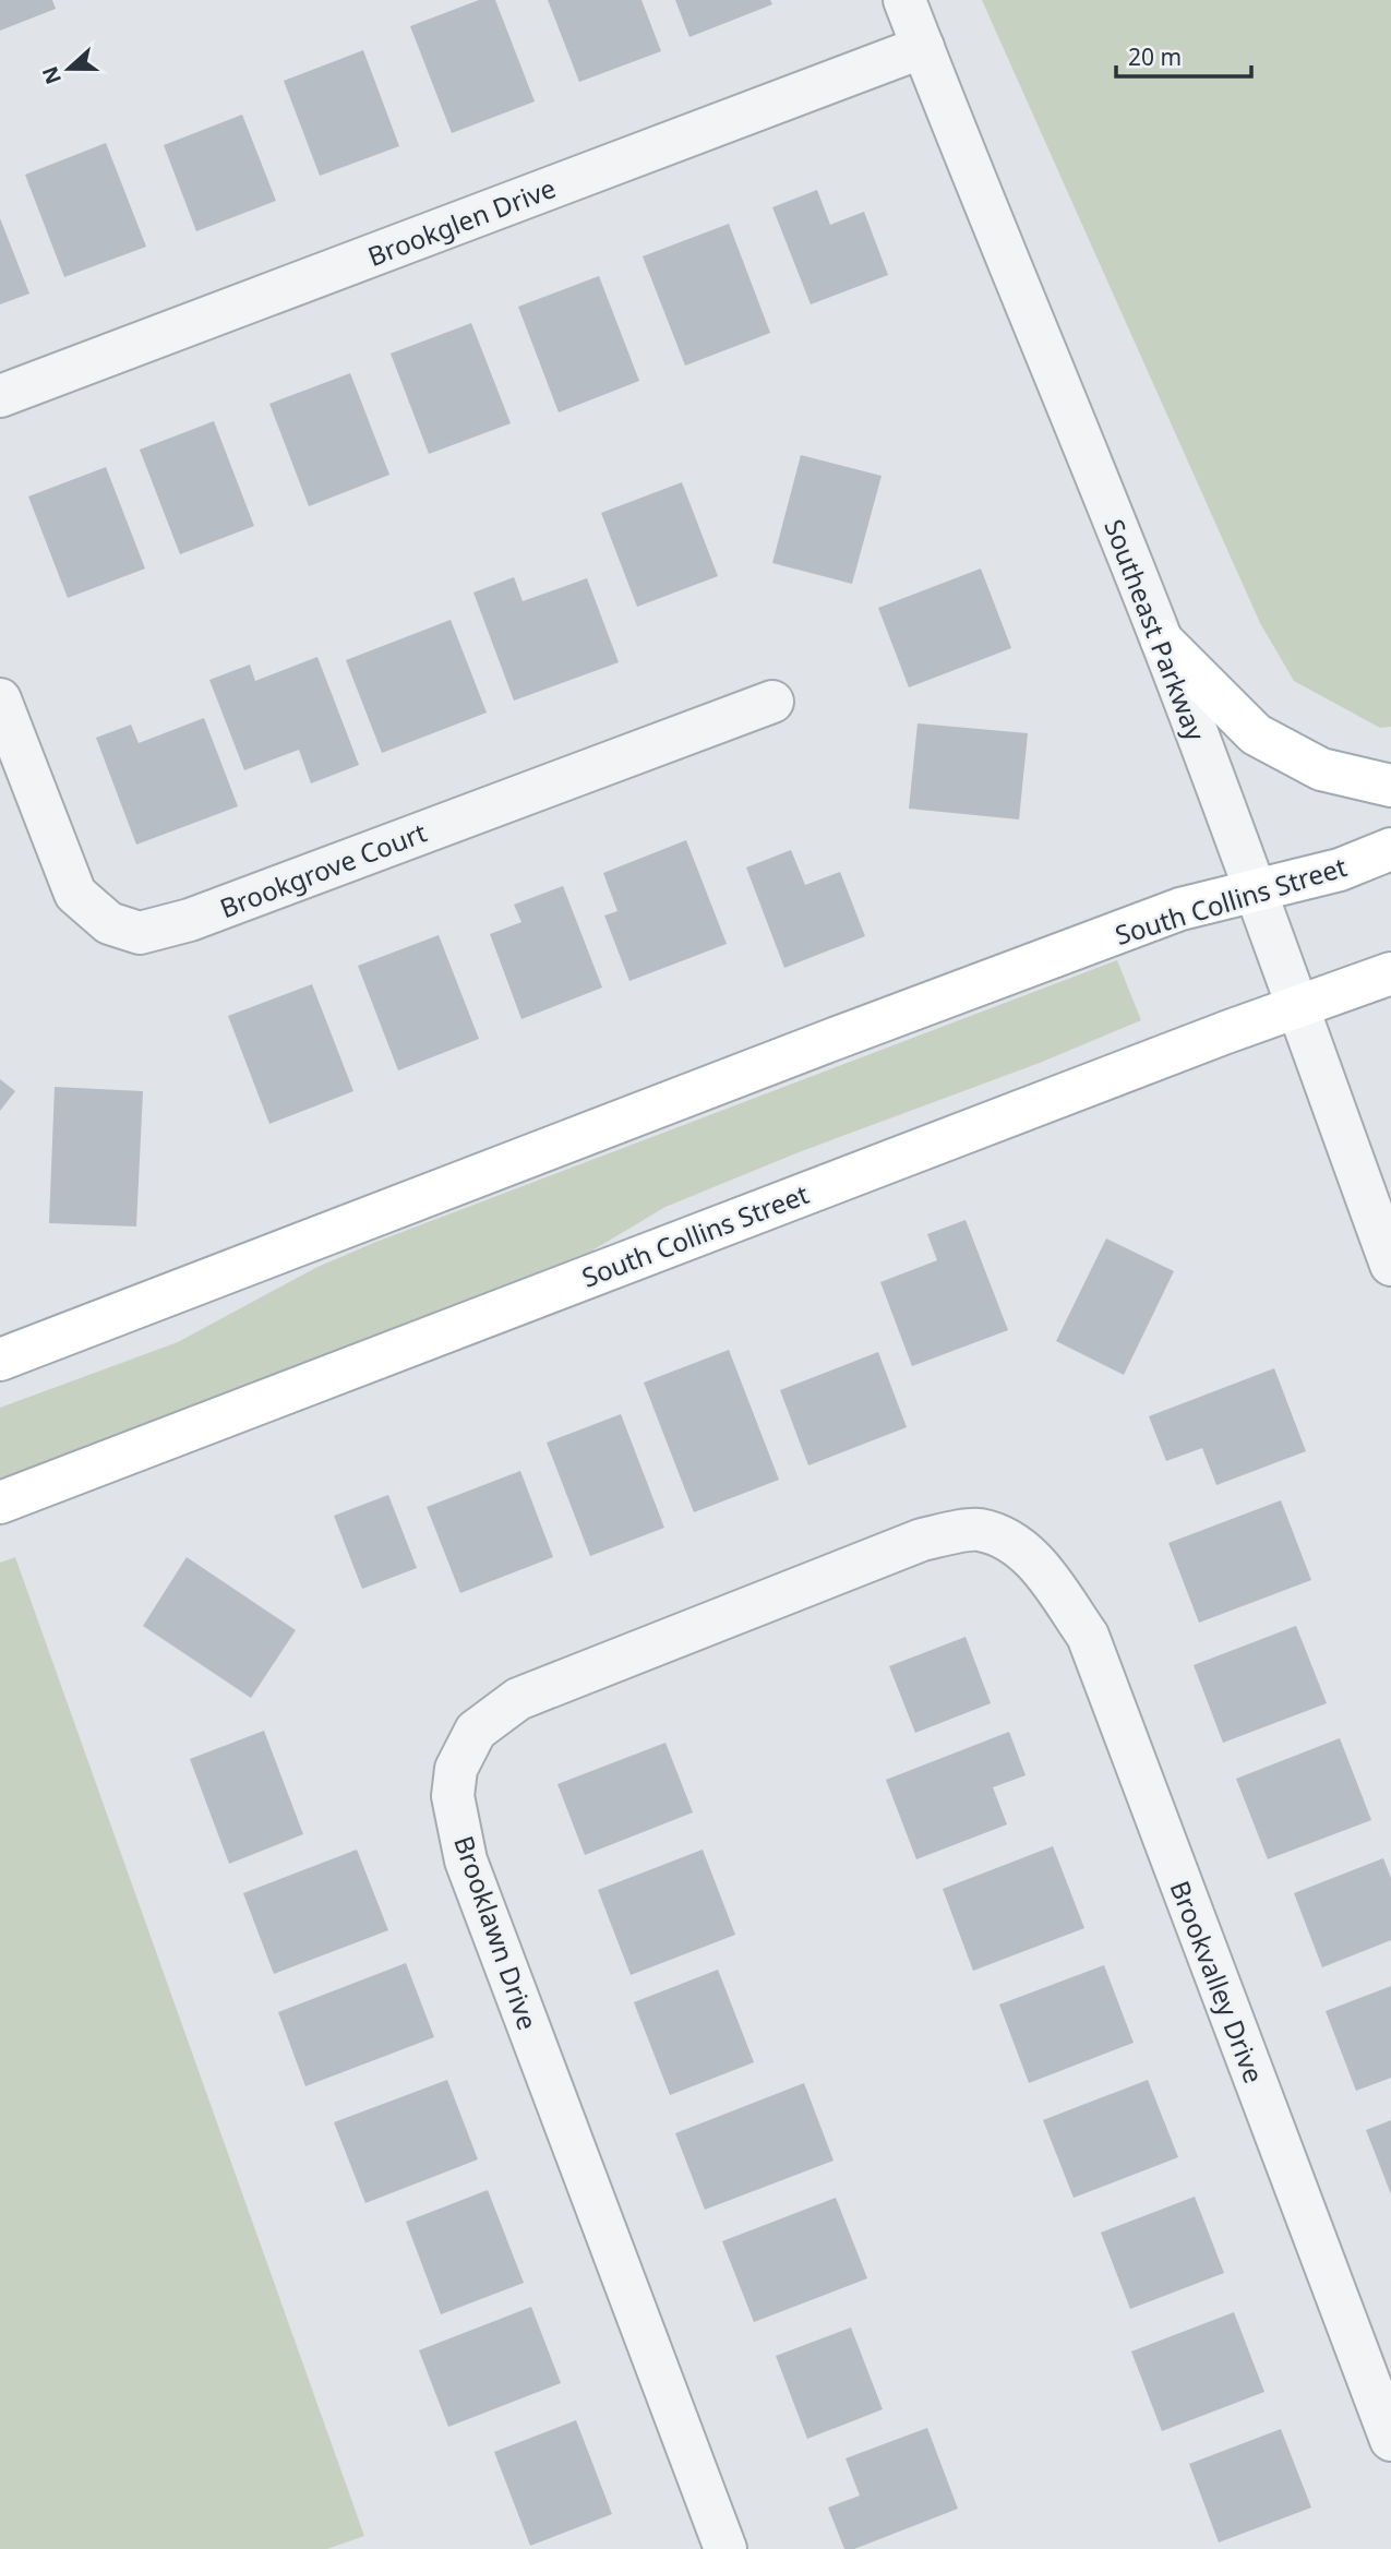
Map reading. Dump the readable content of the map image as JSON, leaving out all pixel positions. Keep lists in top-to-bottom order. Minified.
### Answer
{"streets":{"main road":["South Collins Street"],"street":["Brookglen Drive","Southeast Parkway","Brookgrove Court","Brooklawn Drive","Brookvalley Drive"]},"crossings":[["Brookglen Drive","Southeast Parkway"],["Southeast Parkway","South Collins Street"],["Brooklawn Drive","Brookvalley Drive"]],"scale_bar":"20 m","north":"left"}
